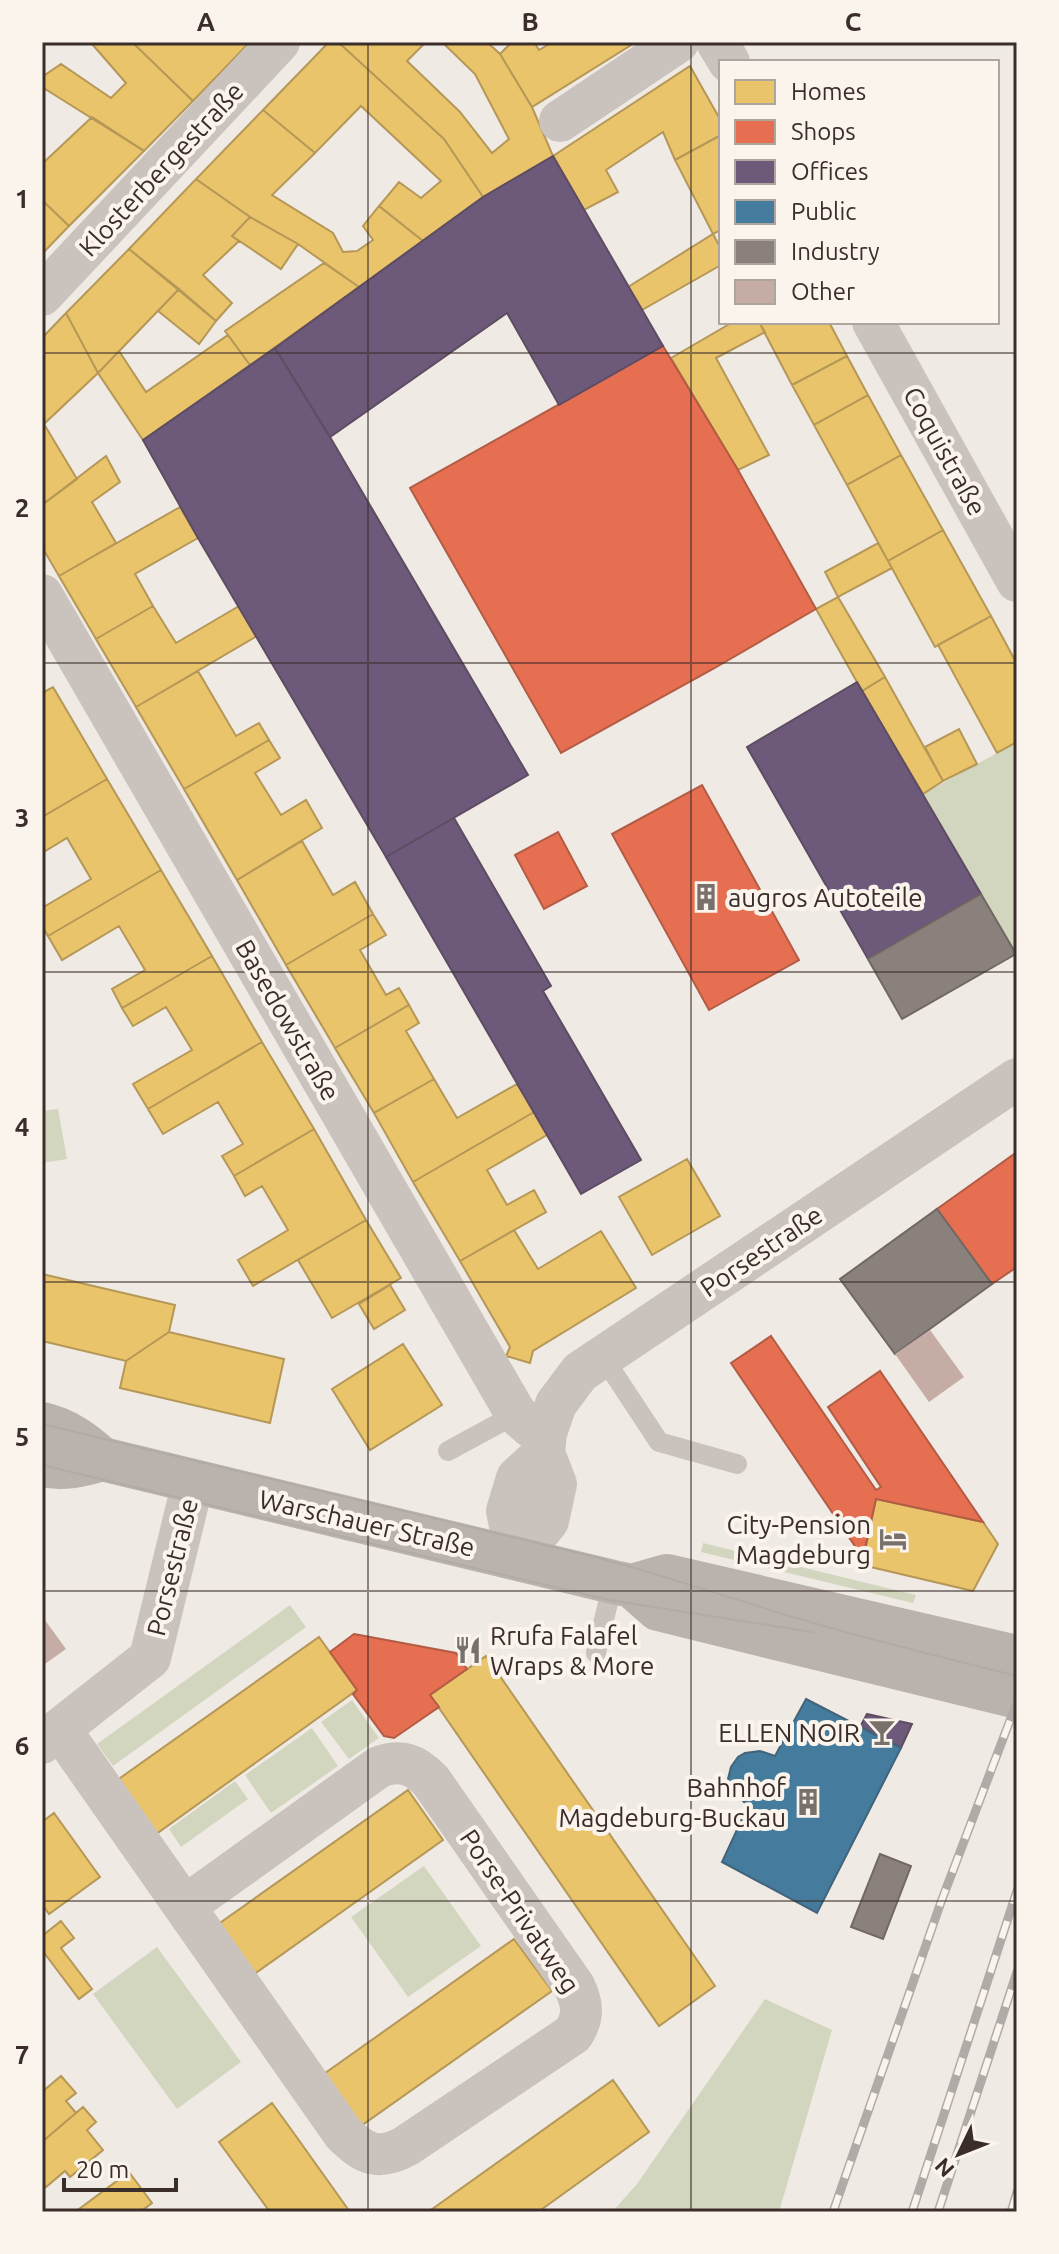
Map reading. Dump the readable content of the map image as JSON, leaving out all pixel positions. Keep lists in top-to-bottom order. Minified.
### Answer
{"streets":{"main road":["Warschauer Straße"],"street":["Klosterbergestraße","Coquistraße","Basedowstraße","Porsestraße","Porse-Privatweg"]},"crossings":[["Basedowstraße","Porsestraße"],["Porsestraße","Warschauer Straße"],["Porsestraße","Porse-Privatweg"]],"places":{"building":["augros Autoteile","Bahnhof Magdeburg-Buckau"],"hotel":["City-Pension Magdeburg"],"restaurant":["Rrufa Falafel Wraps & More"],"bar":["ELLEN NOIR"]},"legend":["Homes","Shops","Offices","Public","Industry","Other"],"scale_bar":"20 m","north":"bottom left","grid":{"columns":["A","B","C"],"rows":["1","2","3","4","5","6","7"]}}
